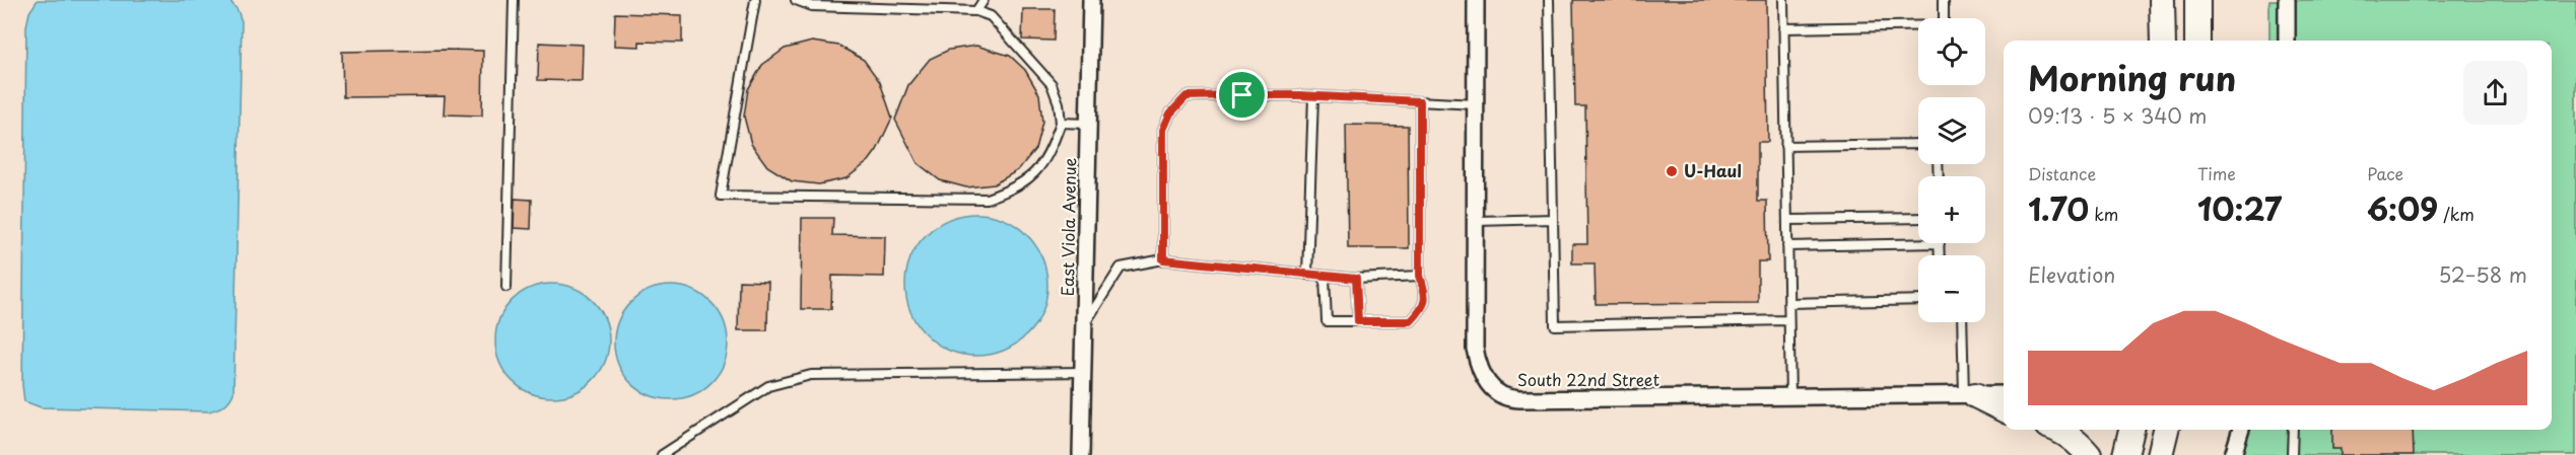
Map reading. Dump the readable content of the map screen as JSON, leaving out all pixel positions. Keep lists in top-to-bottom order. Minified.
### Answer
{"streets":{"street":["East Viola Avenue","South 22nd Street"]},"places":["U-Haul"],"page":{"map_buttons":["+","−"],"heading":["Morning run","09:13 · 5 × 340 m"],"stats":[["Distance","1.70 km"],["Time","10:27"],["Pace","6:09 /km"]],"chart":["Elevation","52–58 m"]}}
